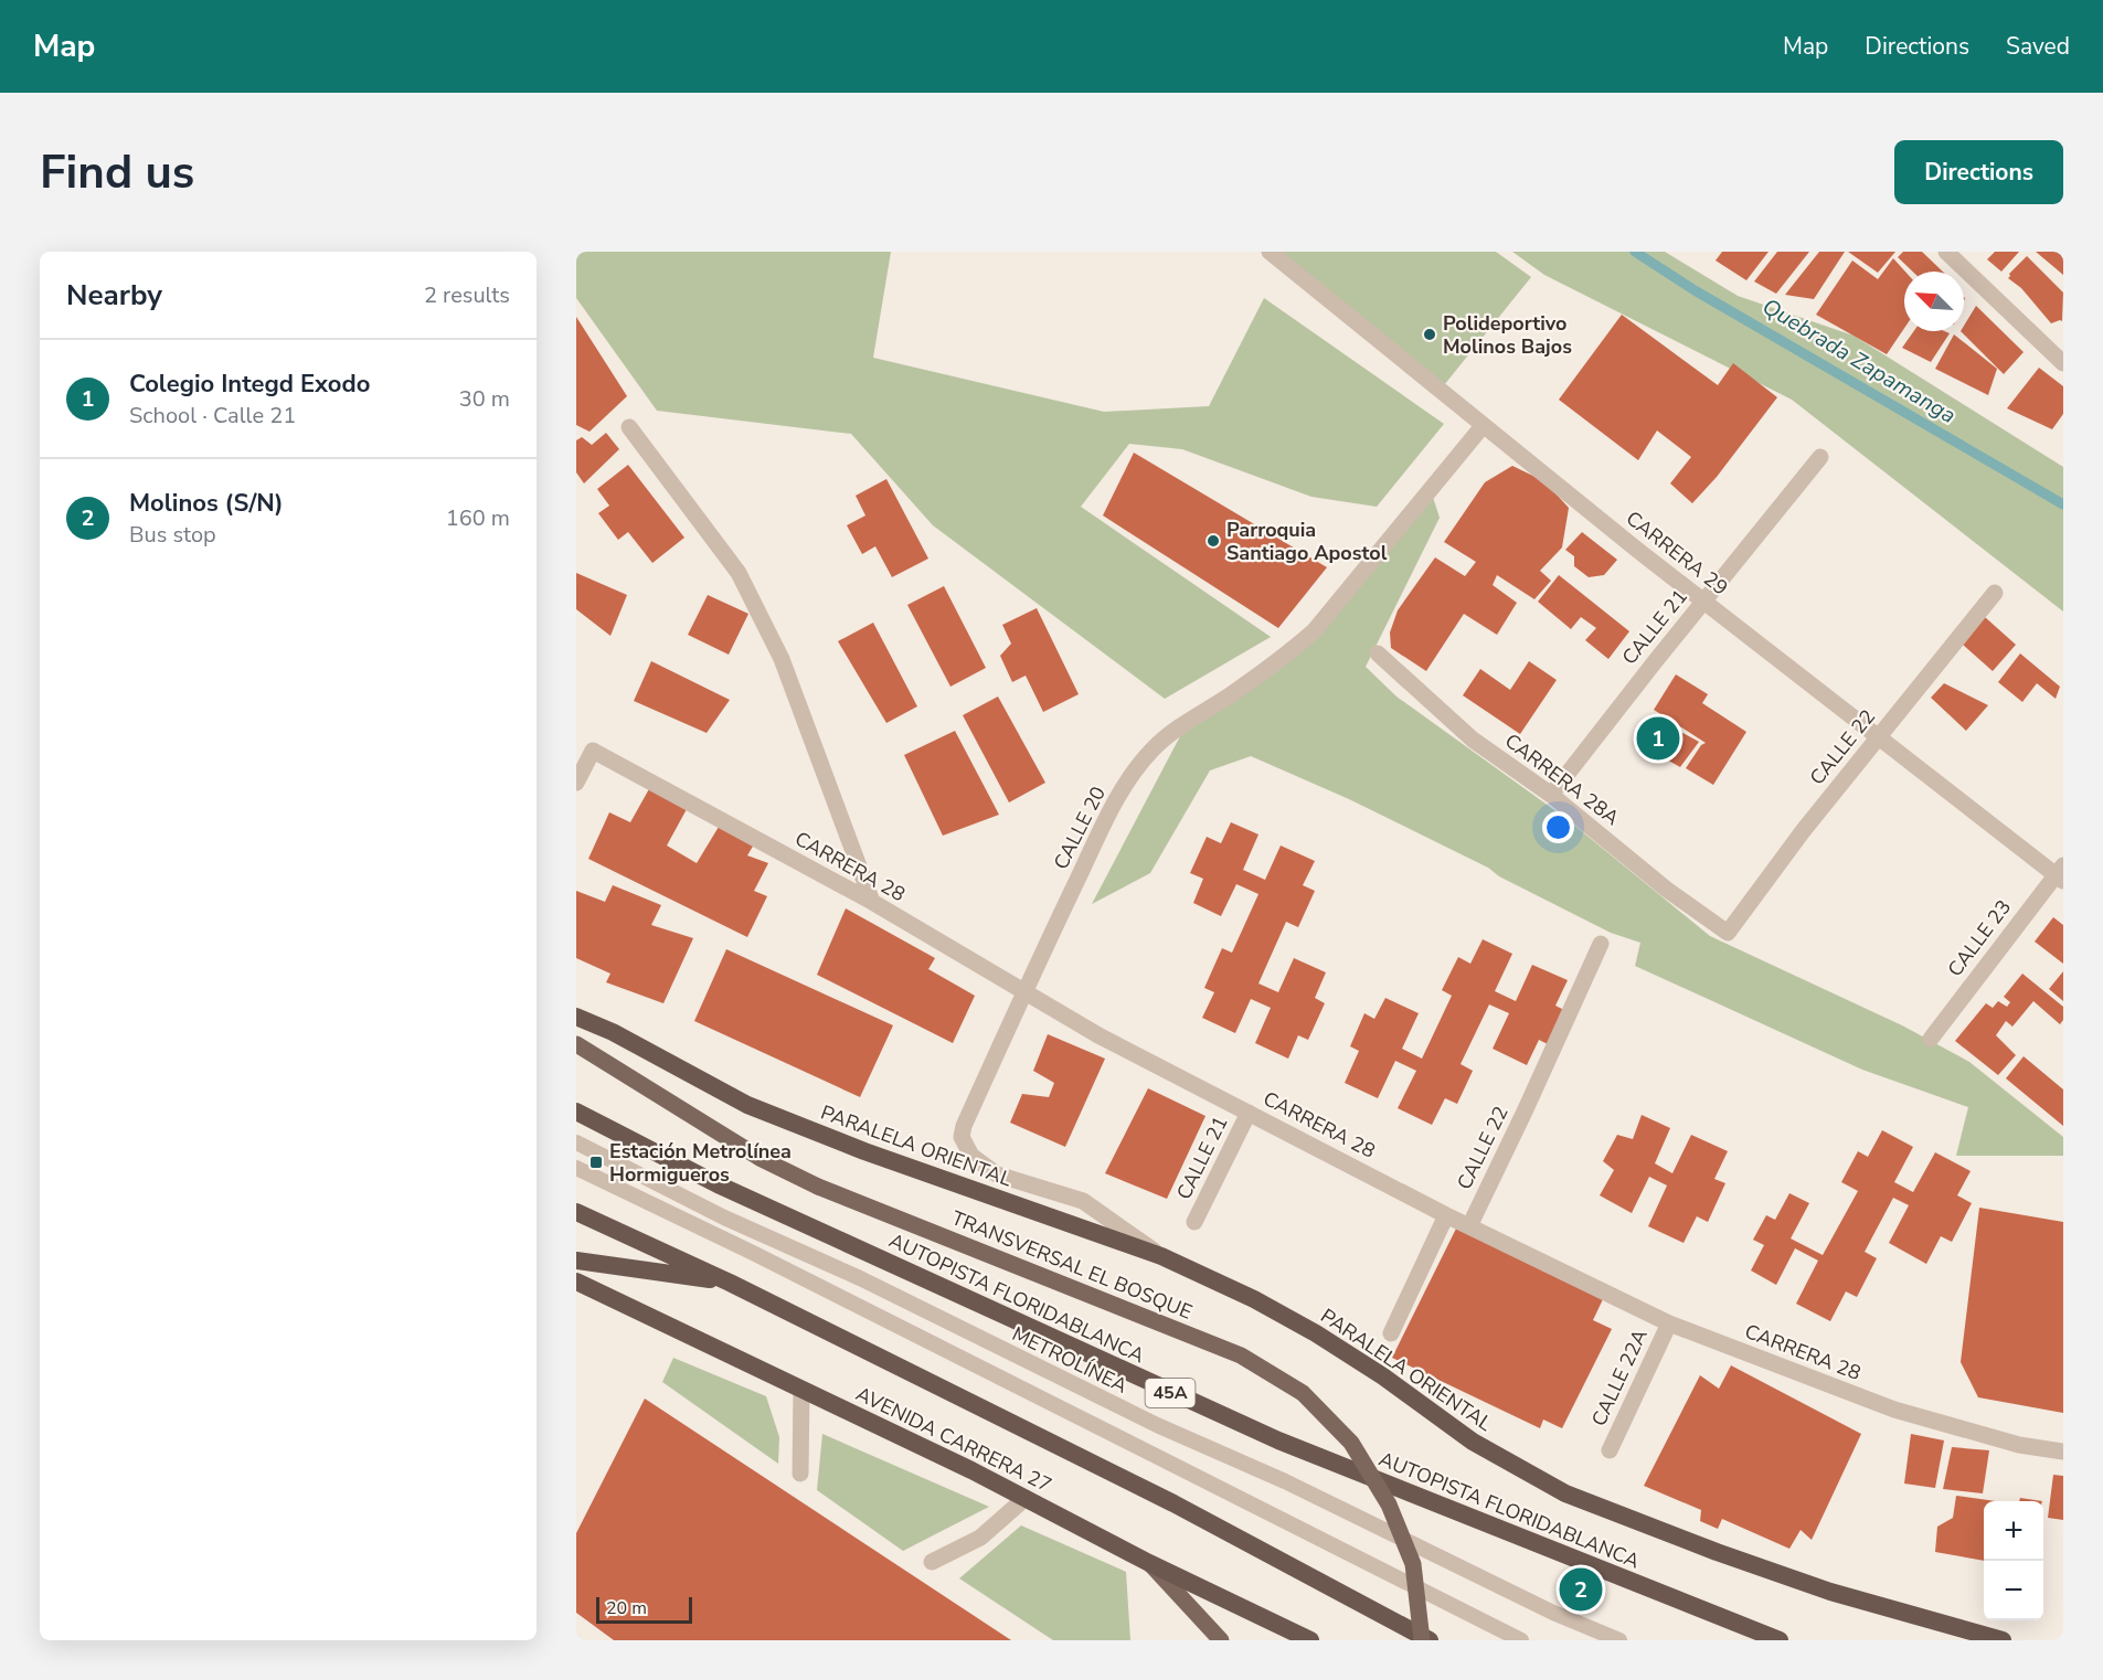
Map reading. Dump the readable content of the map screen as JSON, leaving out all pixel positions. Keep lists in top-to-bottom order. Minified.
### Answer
{"streets":{"highway":["PARALELA ORIENTAL","AUTOPISTA FLORIDABLANCA","45A","AVENIDA CARRERA 27"],"main road":["TRANSVERSAL EL BOSQUE"],"street":["CARRERA 29","CALLE 21","CALLE 22","CARRERA 28A","CALLE 20","CARRERA 28","CALLE 23","CALLE 22A"],"lane":["METROLÍNEA"]},"crossings":[["CARRERA 29","CALLE 21"],["CARRERA 29","CALLE 22"],["CARRERA 29","CALLE 20"],["CARRERA 29","CALLE 23"],["CALLE 21","CARRERA 28A"],["CALLE 21","CARRERA 28"],["CALLE 22","CARRERA 28A"],["CALLE 22","CARRERA 28"],["CALLE 20","CARRERA 28"],["CALLE 20","PARALELA ORIENTAL"],["CARRERA 28","CALLE 22A"]],"water":["Quebrada Zapamanga"],"places":{"other":["Polideportivo Molinos Bajos","Parroquia Santiago Apostol"],"transit":["Estación Metrolínea Hormigueros"]},"scale_bar":"20 m","north":"top left","page":{"header":"Map","nav":["Map","Directions","Saved"],"buttons":"Directions","title":"Find us","heading":["Nearby","2 results"],"list":[{"mark":"1","name":"Colegio Integd Exodo","note":"School · Calle 21","value":"30 m"},{"mark":"2","name":"Molinos (S/N)","note":"Bus stop","value":"160 m"}],"pins":["1","2"],"map_buttons":["+","−"],"scale":"20 m"}}
